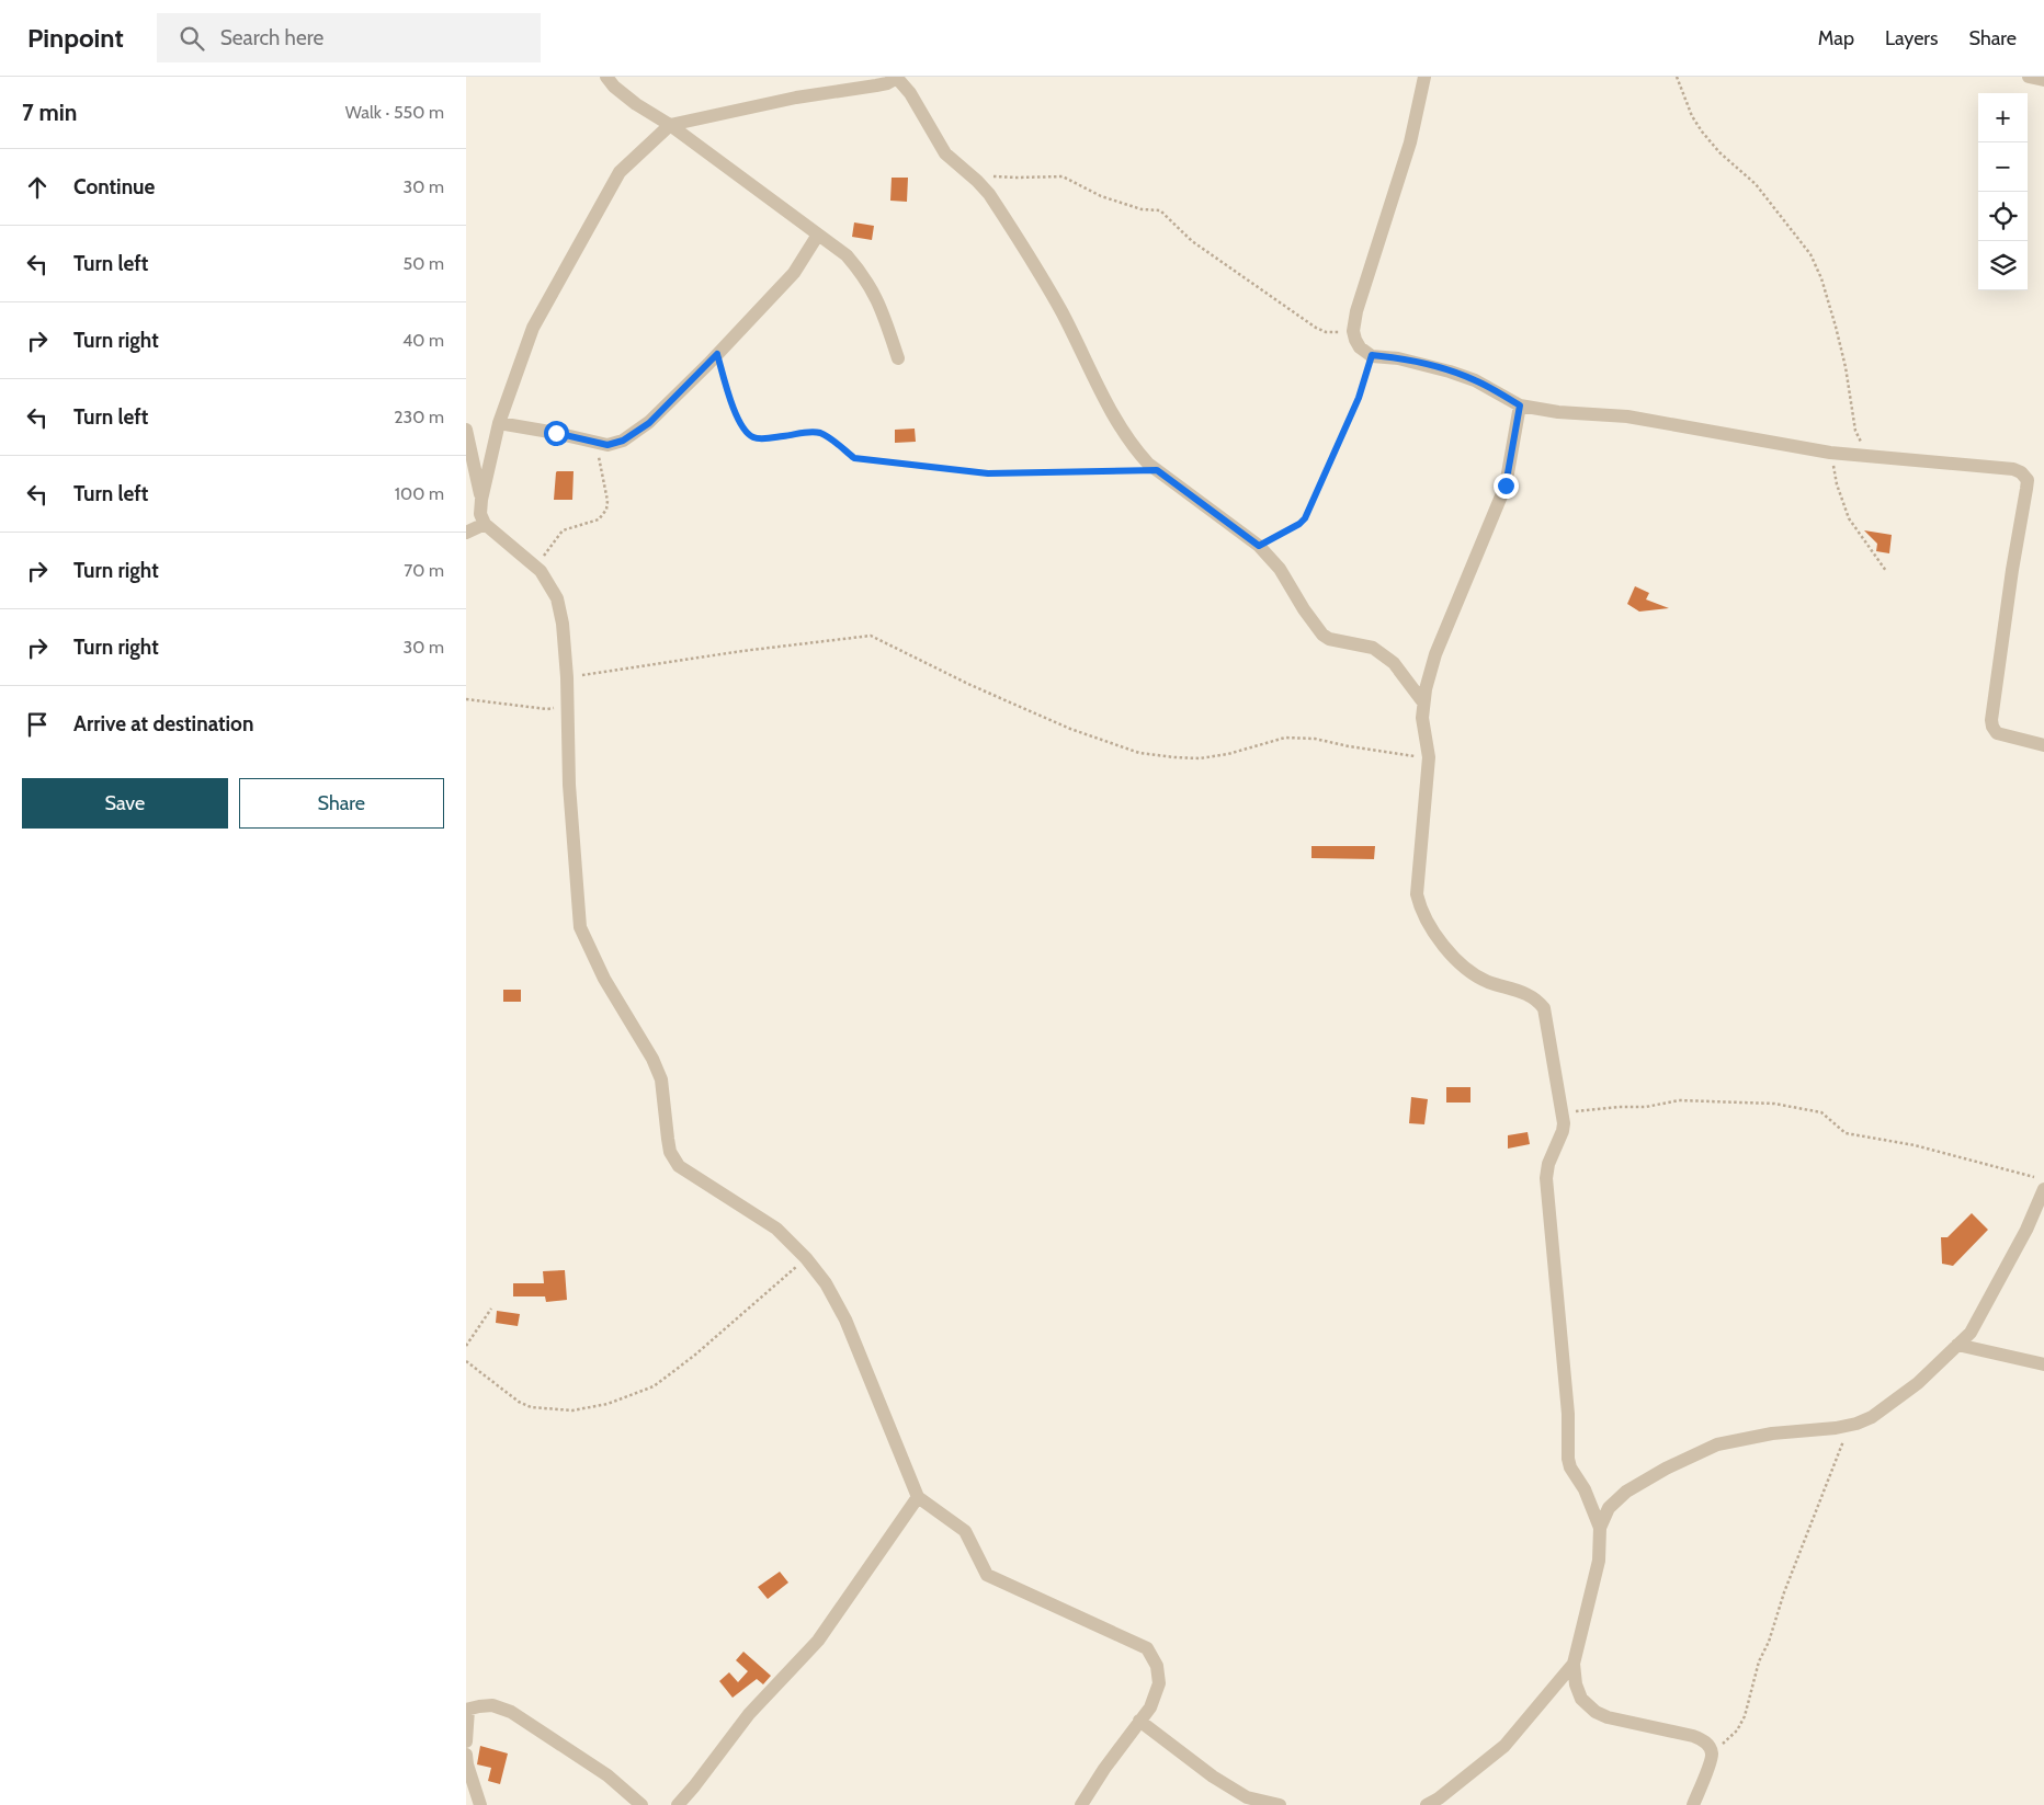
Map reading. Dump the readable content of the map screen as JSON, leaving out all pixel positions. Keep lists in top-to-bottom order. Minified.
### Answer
{"page":{"header":"Pinpoint","search":"Search here","nav":["Map","Layers","Share"],"heading":["7 min","Walk · 550 m"],"map_buttons":["+","−"],"list":[["Continue","30 m"],["Turn left","50 m"],["Turn right","40 m"],["Turn left","230 m"],["Turn left","100 m"],["Turn right","70 m"],["Turn right","30 m"],"Arrive at destination"],"buttons":["Save","Share"]}}
